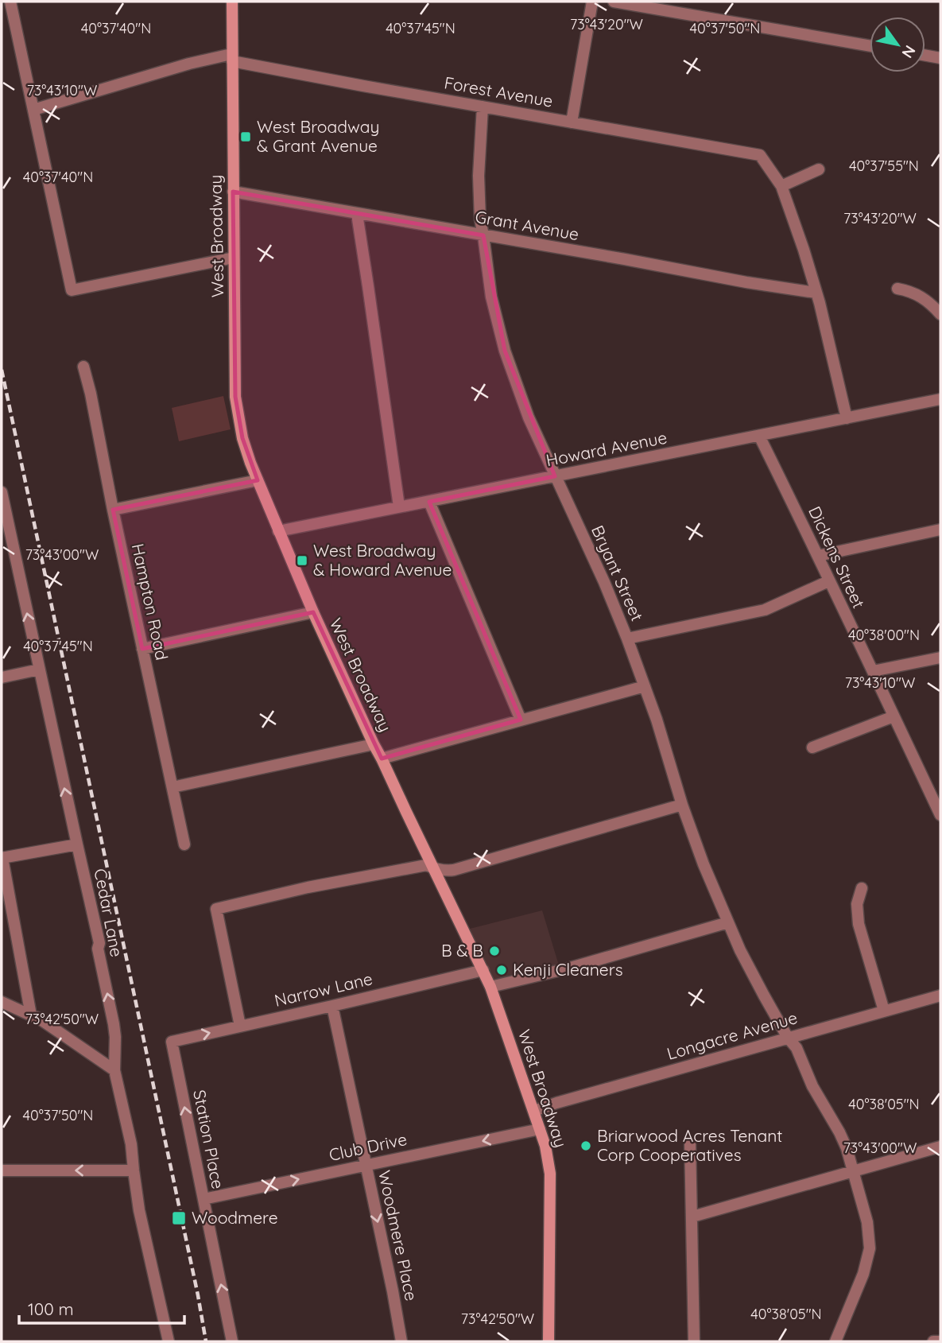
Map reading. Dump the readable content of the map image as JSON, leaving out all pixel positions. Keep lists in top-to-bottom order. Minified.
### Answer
{"streets":{"main road":["West Broadway"],"street":["Forest Avenue","Grant Avenue","Howard Avenue","Dickens Street","Bryant Street","Hampton Road","Cedar Lane","Narrow Lane","Longacre Avenue","Station Place","Club Drive","Woodmere Place"]},"crossings":[["Forest Avenue","West Broadway"],["Forest Avenue","Bryant Street"],["Grant Avenue","West Broadway"],["Grant Avenue","Bryant Street"],["West Broadway","Howard Avenue"],["West Broadway","Narrow Lane"],["West Broadway","Longacre Avenue"],["West Broadway","Club Drive"],["Howard Avenue","Dickens Street"],["Howard Avenue","Bryant Street"],["Bryant Street","Longacre Avenue"],["Narrow Lane","Station Place"],["Narrow Lane","Woodmere Place"],["Station Place","Club Drive"],["Club Drive","Woodmere Place"]],"one_way":["Cedar Lane","Station Place","Woodmere Place"],"places":{"transit":["West Broadway & Grant Avenue","West Broadway & Howard Avenue","Woodmere"],"other":["B & B","Kenji Cleaners","Briarwood Acres Tenant Corp Cooperatives"]},"scale_bar":"100 m","north":"bottom right","coordinates":["73°43'20\"W","40°37'40\"N","40°37'50\"N","40°37'45\"N","73°43'10\"W","40°37'55\"N","73°43'00\"W","40°38'00\"N","73°42'50\"W","40°38'05\"N"]}
